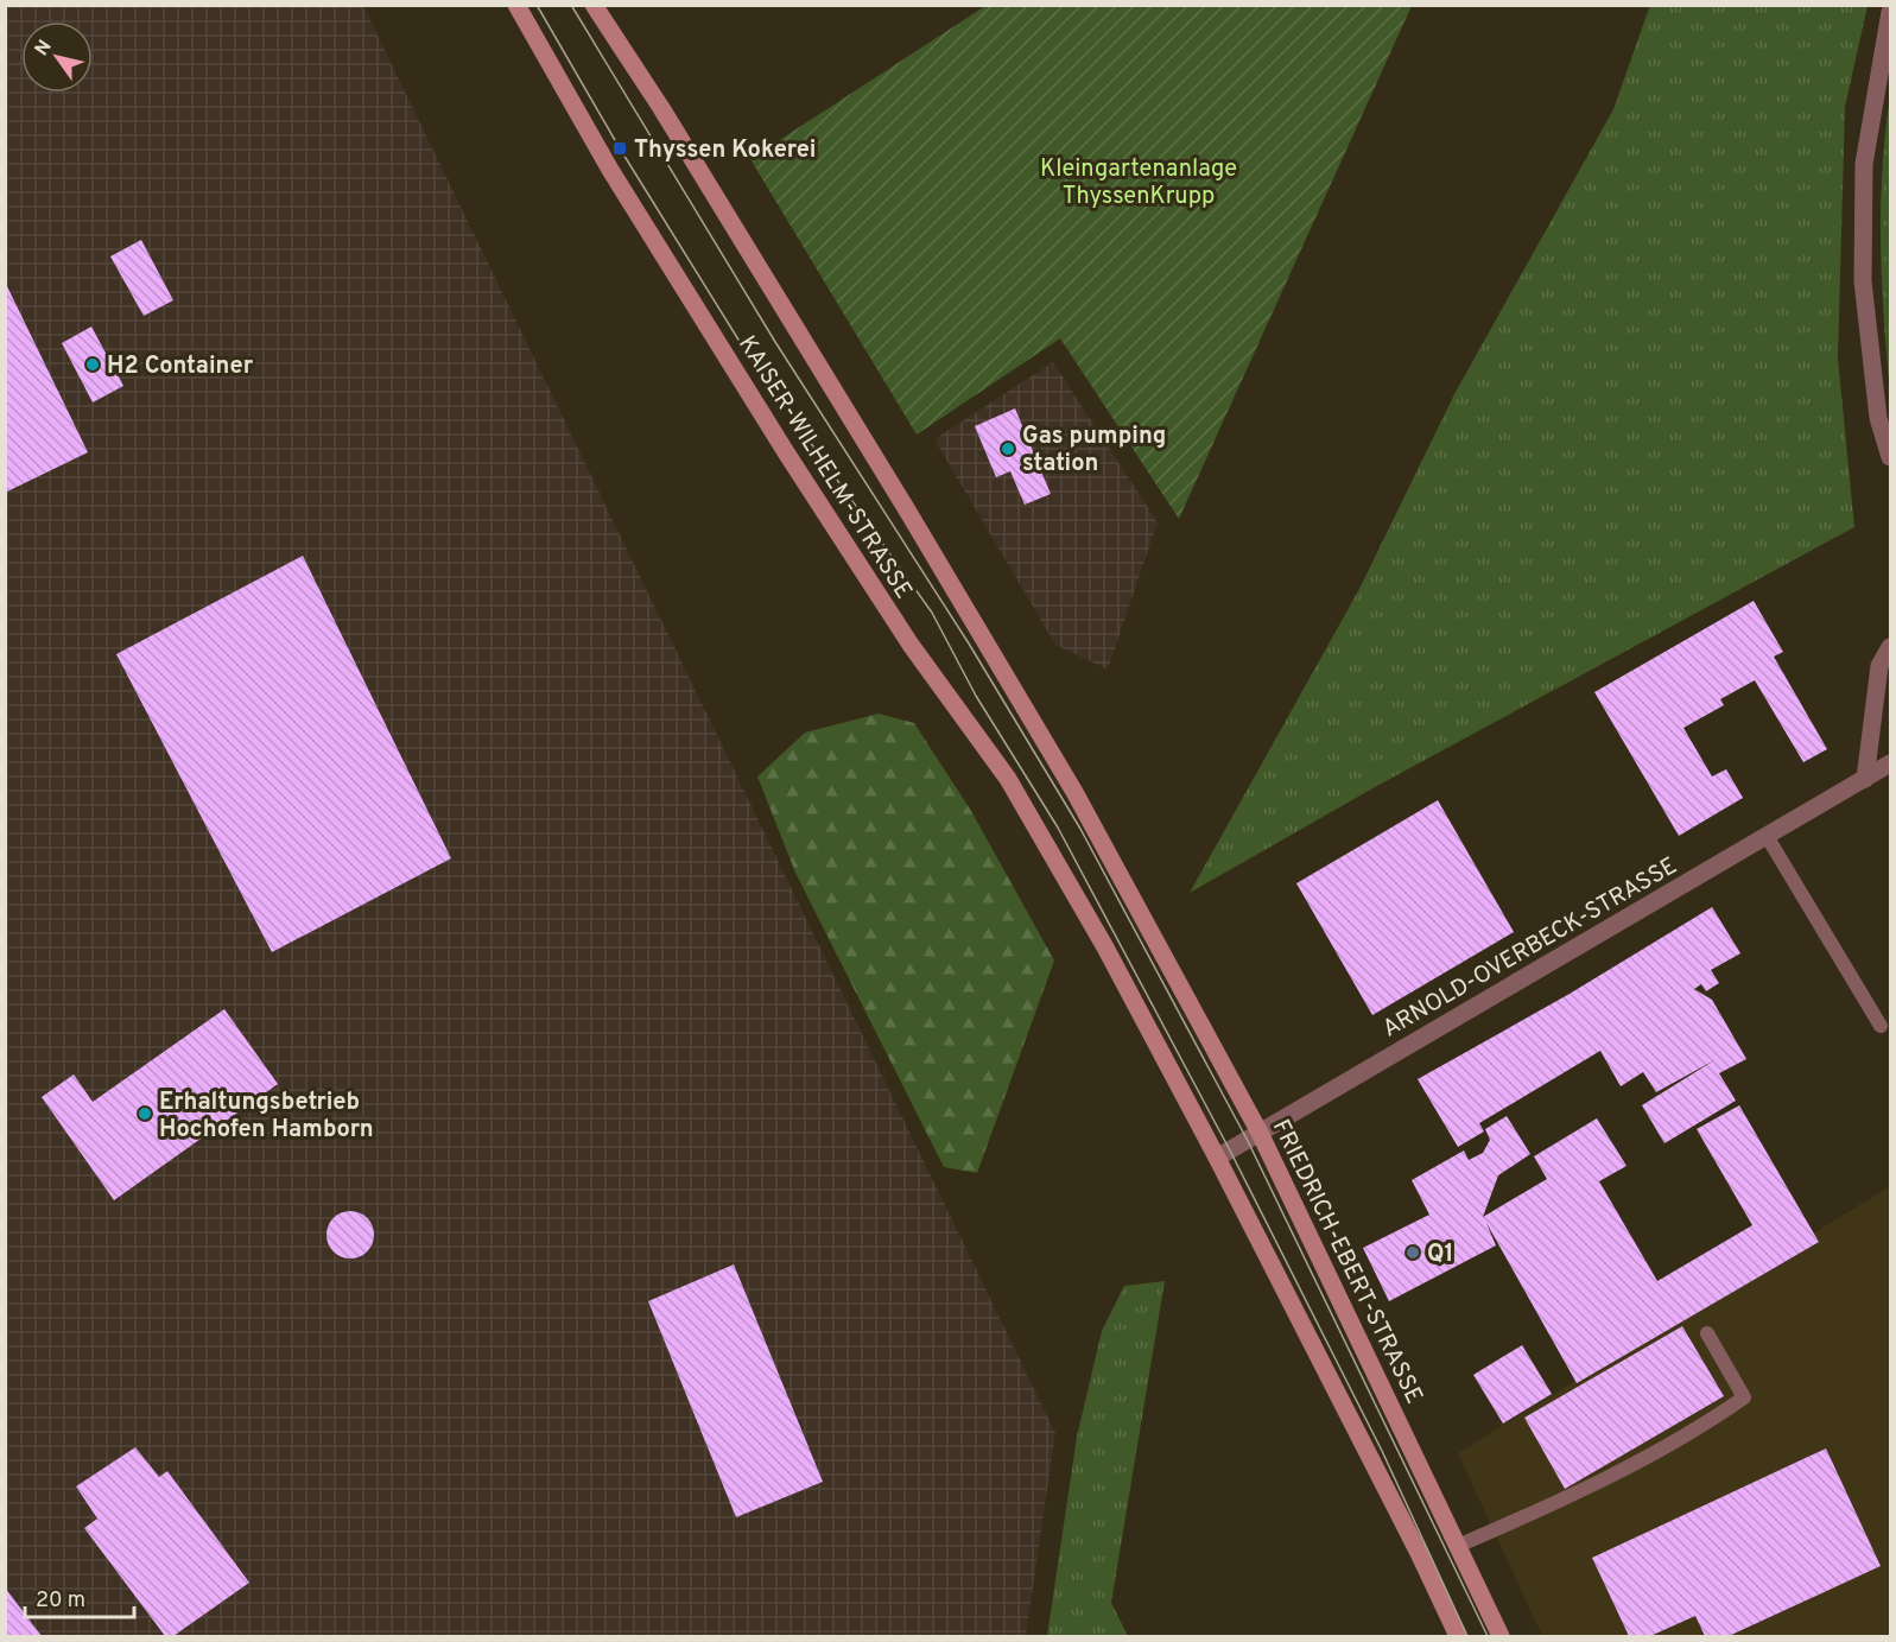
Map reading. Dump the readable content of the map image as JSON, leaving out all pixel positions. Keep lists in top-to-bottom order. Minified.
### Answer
{"streets":{"main road":["KAISER-WILHELM-STRASSE","FRIEDRICH-EBERT-STRASSE"],"street":["ARNOLD-OVERBECK-STRASSE"]},"crossings":[["KAISER-WILHELM-STRASSE","ARNOLD-OVERBECK-STRASSE"],["KAISER-WILHELM-STRASSE","FRIEDRICH-EBERT-STRASSE"],["ARNOLD-OVERBECK-STRASSE","FRIEDRICH-EBERT-STRASSE"]],"parks":["Kleingartenanlage ThyssenKrupp"],"places":{"transit":["Thyssen Kokerei"],"other":["H2 Container","Gas pumping station","Erhaltungsbetrieb Hochofen Hamborn","Q1"]},"scale_bar":"20 m","north":"top left"}
